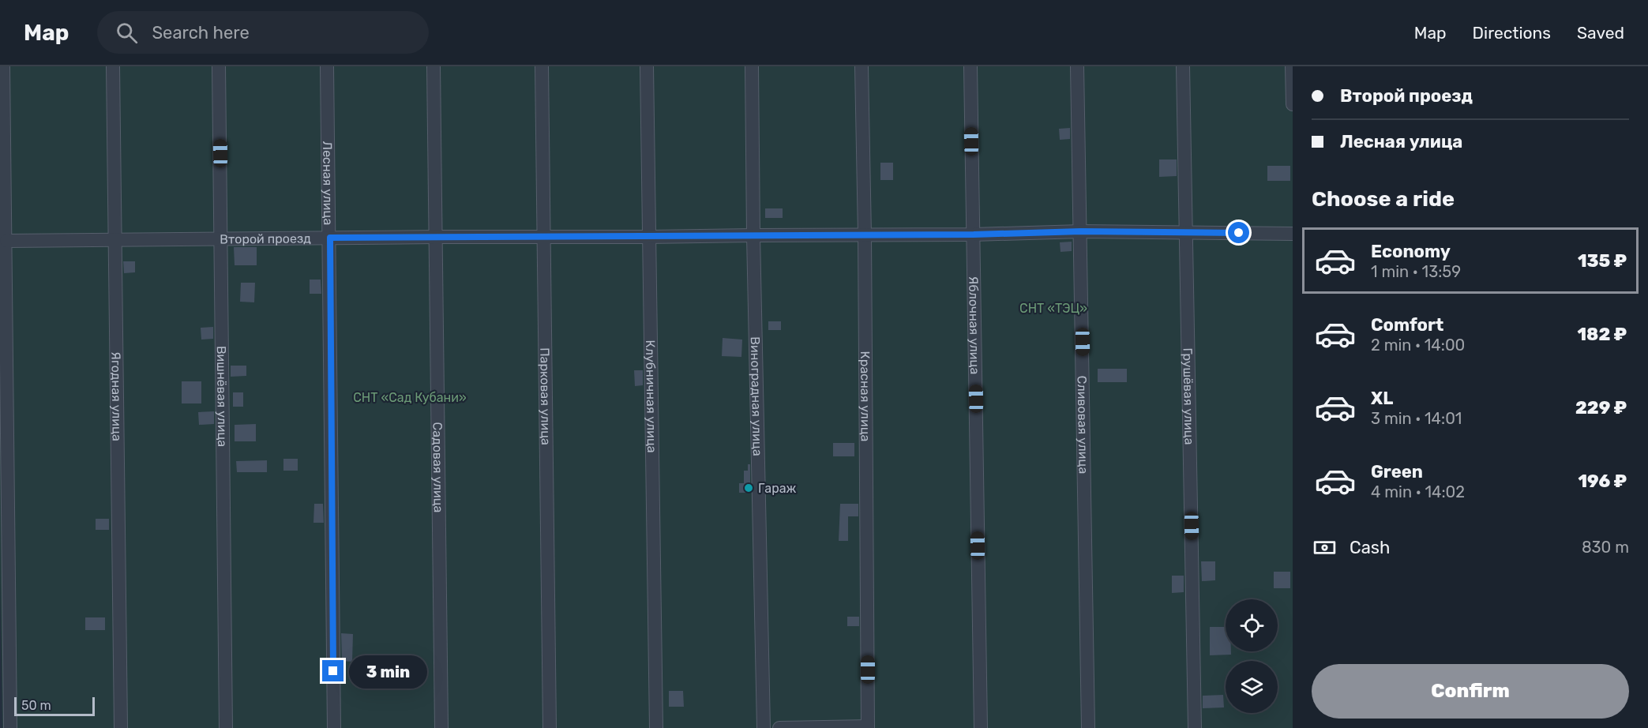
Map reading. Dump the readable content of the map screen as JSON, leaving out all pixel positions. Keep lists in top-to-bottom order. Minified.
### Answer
{"streets":{"street":["Лесная улица","Второй проезд","Яблочная улица","Ягодная улица","Вишнёвая улица","Парковая улица","Клубничная улица","Виноградная улица","Красная улица","Грушёвая улица","Сливовая улица","Садовая улица"]},"crossings":[["Лесная улица","Второй проезд"],["Второй проезд","Яблочная улица"],["Второй проезд","Ягодная улица"],["Второй проезд","Вишнёвая улица"],["Второй проезд","Парковая улица"],["Второй проезд","Клубничная улица"],["Второй проезд","Виноградная улица"],["Второй проезд","Красная улица"],["Второй проезд","Грушёвая улица"],["Второй проезд","Сливовая улица"],["Второй проезд","Садовая улица"]],"parks":["СНТ «ТЭЦ»","СНТ «Сад Кубани»"],"places":["Гараж"],"scale_bar":"50 m","page":{"header":"Map","search":"Search here","nav":["Map","Directions","Saved"],"banner":["Второй проезд","Лесная улица"],"heading":"Choose a ride","list":[{"name":"Economy","note":"1 min · 13:59","value":"135 ₽"},{"name":"Comfort","note":"2 min · 14:00","value":"182 ₽"},{"name":"XL","note":"3 min · 14:01","value":"229 ₽"},{"name":"Green","note":"4 min · 14:02","value":"196 ₽"}],"pay":["Cash","830 m"],"buttons":"Confirm","bubble":"3 min","scale":"50 m"}}
